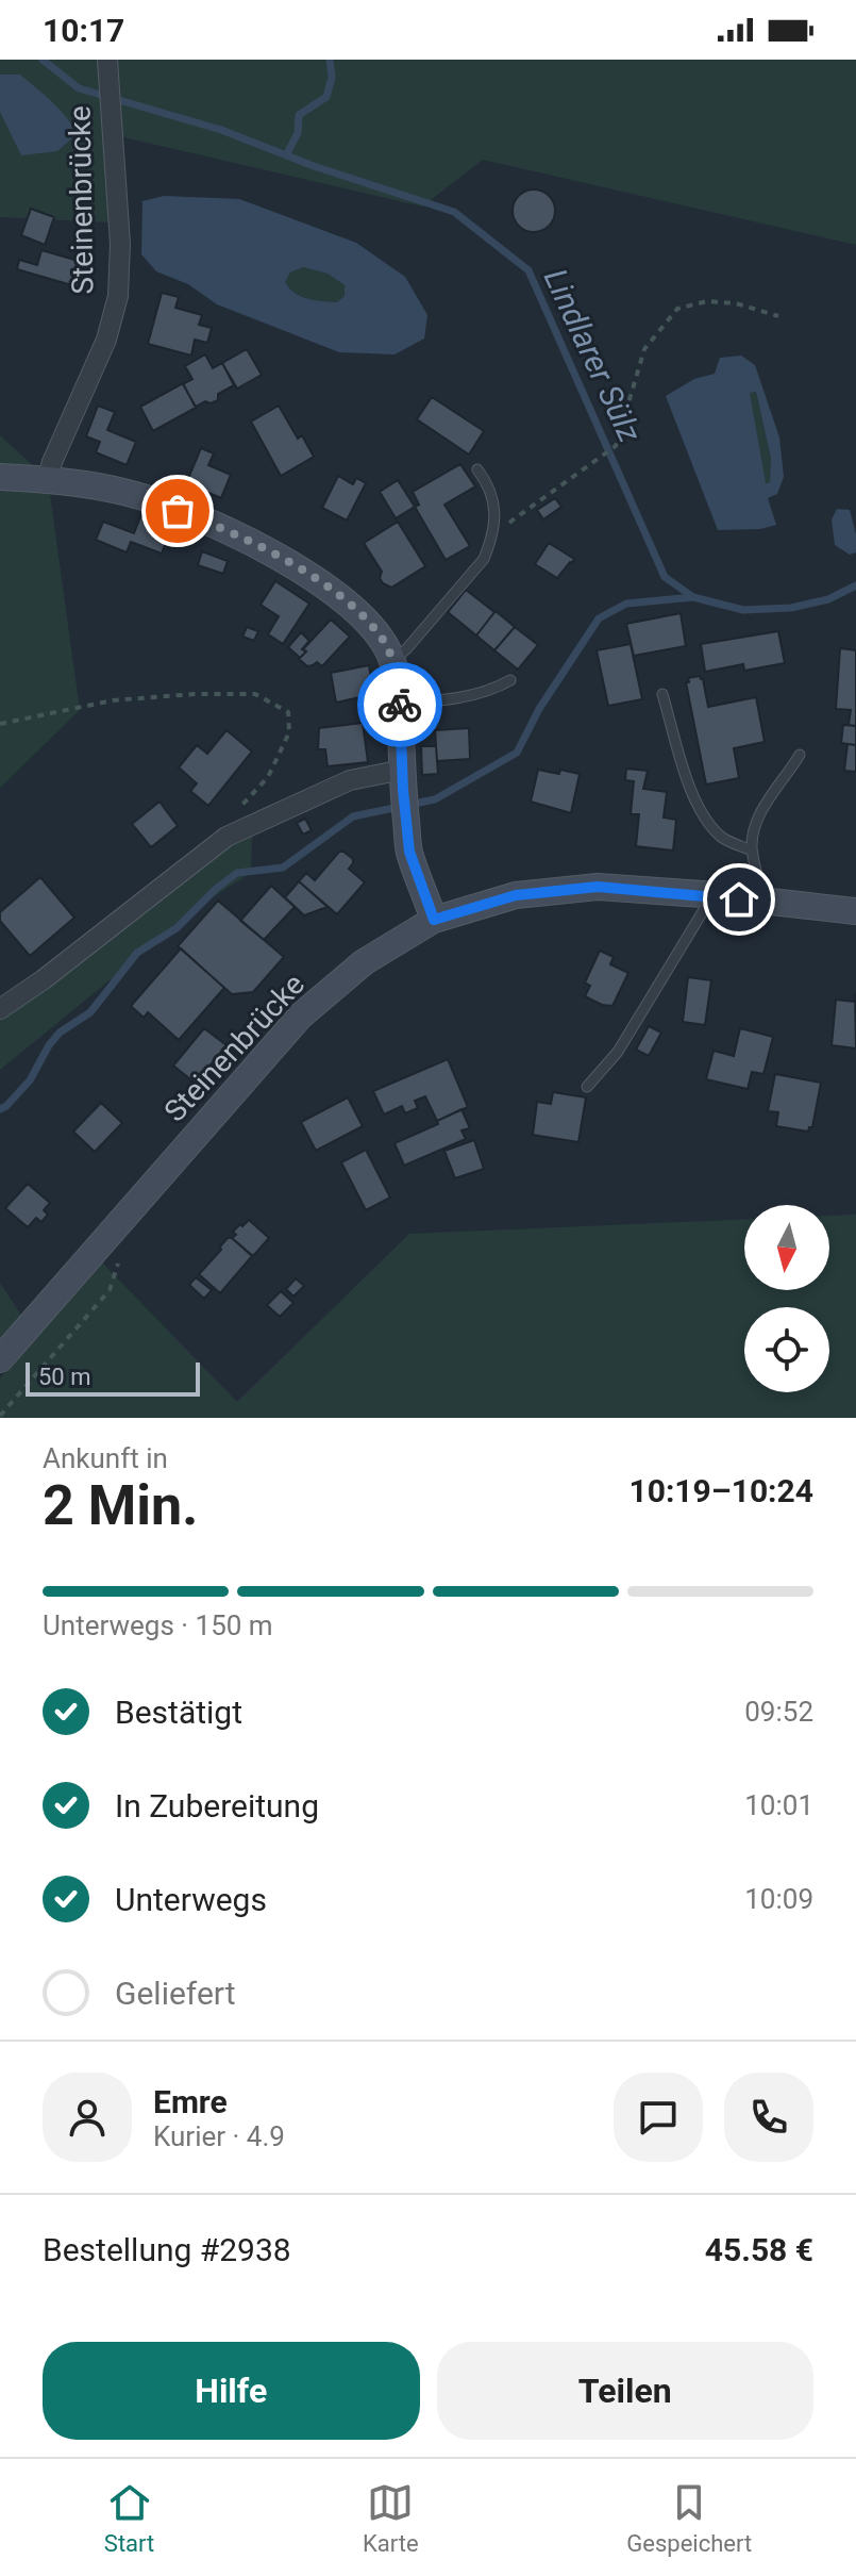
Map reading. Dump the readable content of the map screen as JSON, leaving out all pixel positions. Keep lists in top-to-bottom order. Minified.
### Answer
{"streets":{"main road":["Steinenbrücke"]},"water":["Lindlarer Sülz"],"scale_bar":"50 m","north":"bottom","page":{"status":"10:17","scale":"50 m","heading":["2 Min.","Ankunft in","10:19–10:24"],"panel":["Emre","Kurier · 4.9","Bestellung #2938","45.58 €"],"bar":"Unterwegs · 150 m","list":[["Bestätigt","09:52"],["In Zubereitung","10:01"],["Unterwegs","10:09"],"Geliefert"],"buttons":["Hilfe","Teilen"],"tabs":["Start","Karte","Gespeichert"]}}
